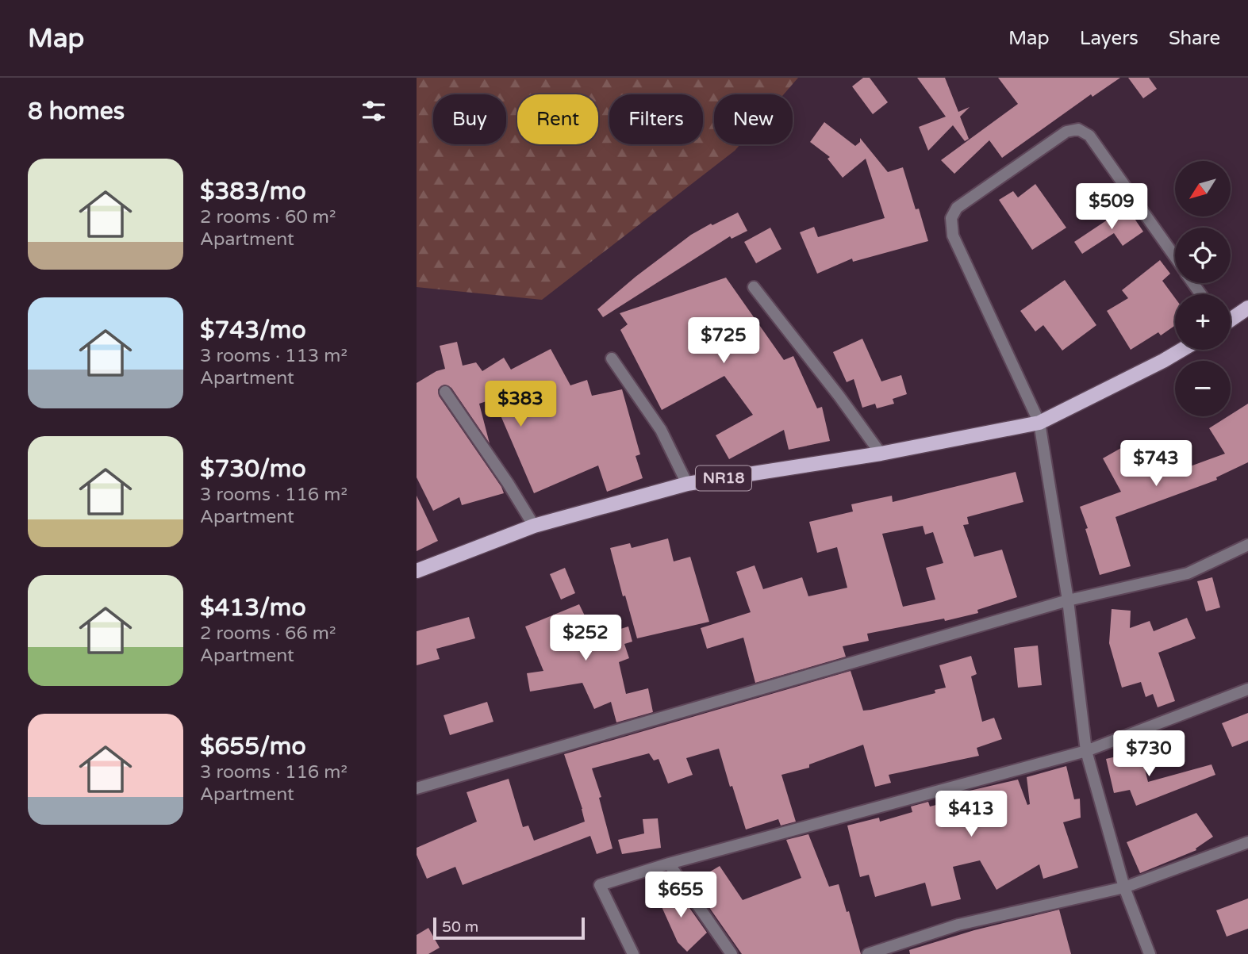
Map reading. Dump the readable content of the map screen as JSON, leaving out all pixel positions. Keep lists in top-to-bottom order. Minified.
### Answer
{"streets":{"main road":["NR18"]},"scale_bar":"50 m","north":"bottom left","page":{"header":"Map","nav":["Map","Layers","Share"],"heading":"8 homes","chip":["Buy","Rent","Filters","New"],"list":[{"name":"$383/mo","note":"2 rooms · 60 m² · Apartment"},{"name":"$743/mo","note":"3 rooms · 113 m² · Apartment"},{"name":"$730/mo","note":"3 rooms · 116 m² · Apartment"},{"name":"$413/mo","note":"2 rooms · 66 m² · Apartment"},{"name":"$655/mo","note":"3 rooms · 116 m² · Apartment"}],"map_buttons":["+","−"],"price":["$509","$725","$383","$743","$252","$730","$413","$655"],"scale":"50 m"}}
